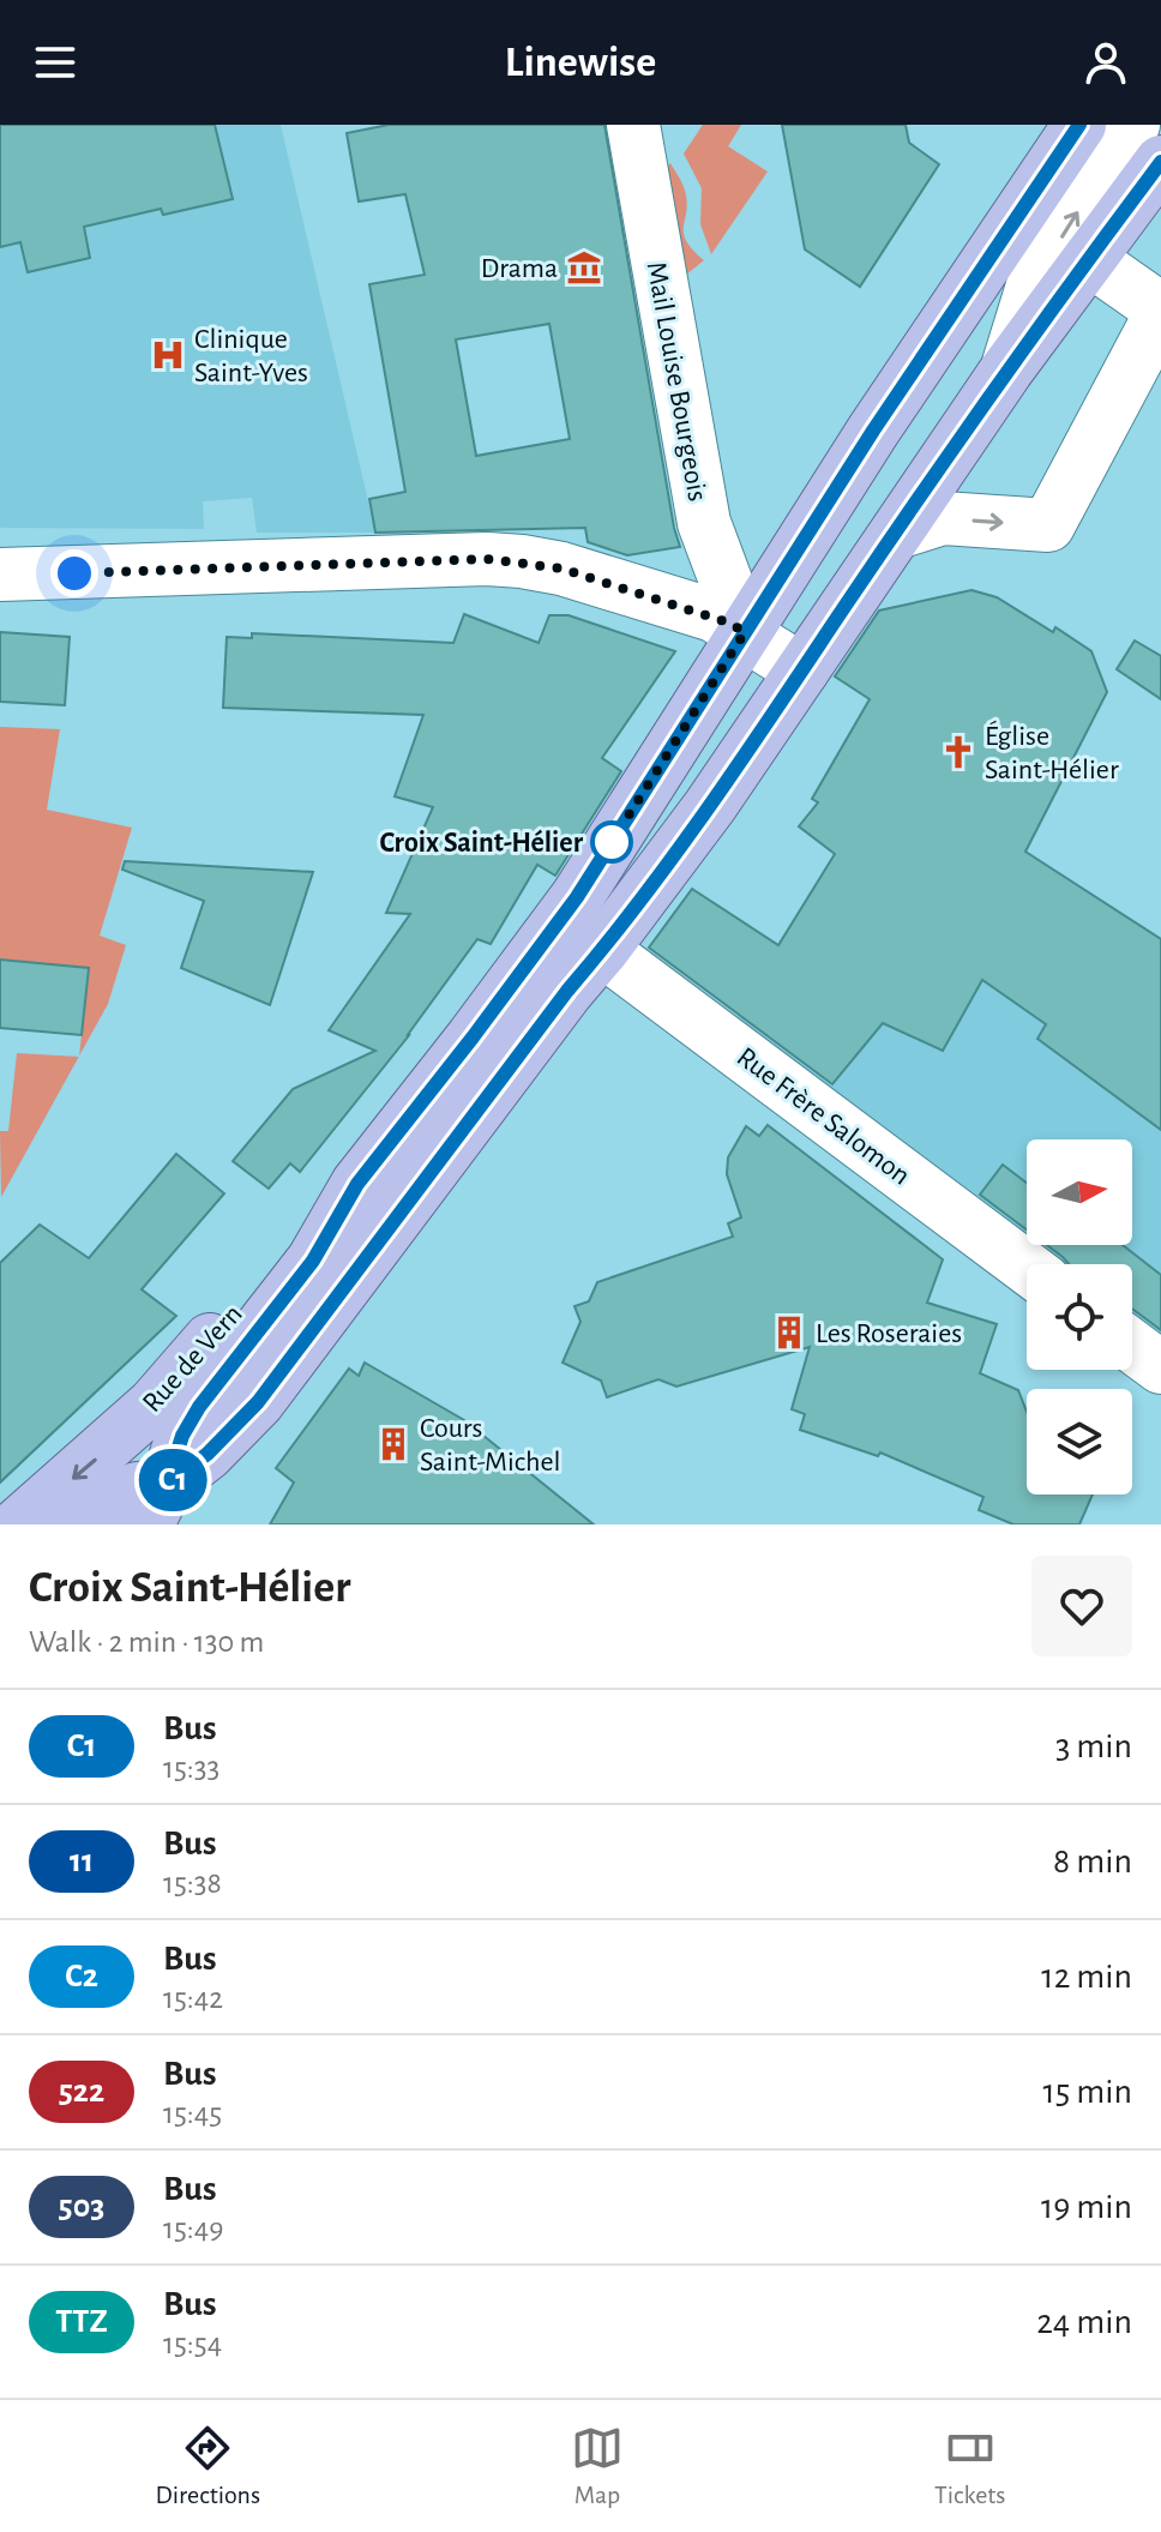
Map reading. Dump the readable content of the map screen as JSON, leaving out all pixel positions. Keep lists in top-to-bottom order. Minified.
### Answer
{"streets":{"main road":["Rue de Vern"],"street":["Mail Louise Bourgeois","Rue Frère Salomon"]},"places":{"museum":["Drama"],"hospital":["Clinique Saint-Yves"],"church":["Église Saint-Hélier"],"other":["Croix Saint-Hélier"],"building":["Les Roseraies","Cours Saint-Michel"]},"lines":["bus line C1"],"north":"right","page":{"header":"Linewise","on_map":"C1","heading":["Croix Saint-Hélier","Walk · 2 min · 130 m"],"list":[{"mark":"C1","name":"Bus","note":"15:33","value":"3 min"},{"mark":"11","name":"Bus","note":"15:38","value":"8 min"},{"mark":"C2","name":"Bus","note":"15:42","value":"12 min"},{"mark":"522","name":"Bus","note":"15:45","value":"15 min"},{"mark":"503","name":"Bus","note":"15:49","value":"19 min"},{"mark":"TTZ","name":"Bus","note":"15:54","value":"24 min"}],"tabs":["Directions","Map","Tickets"]}}
